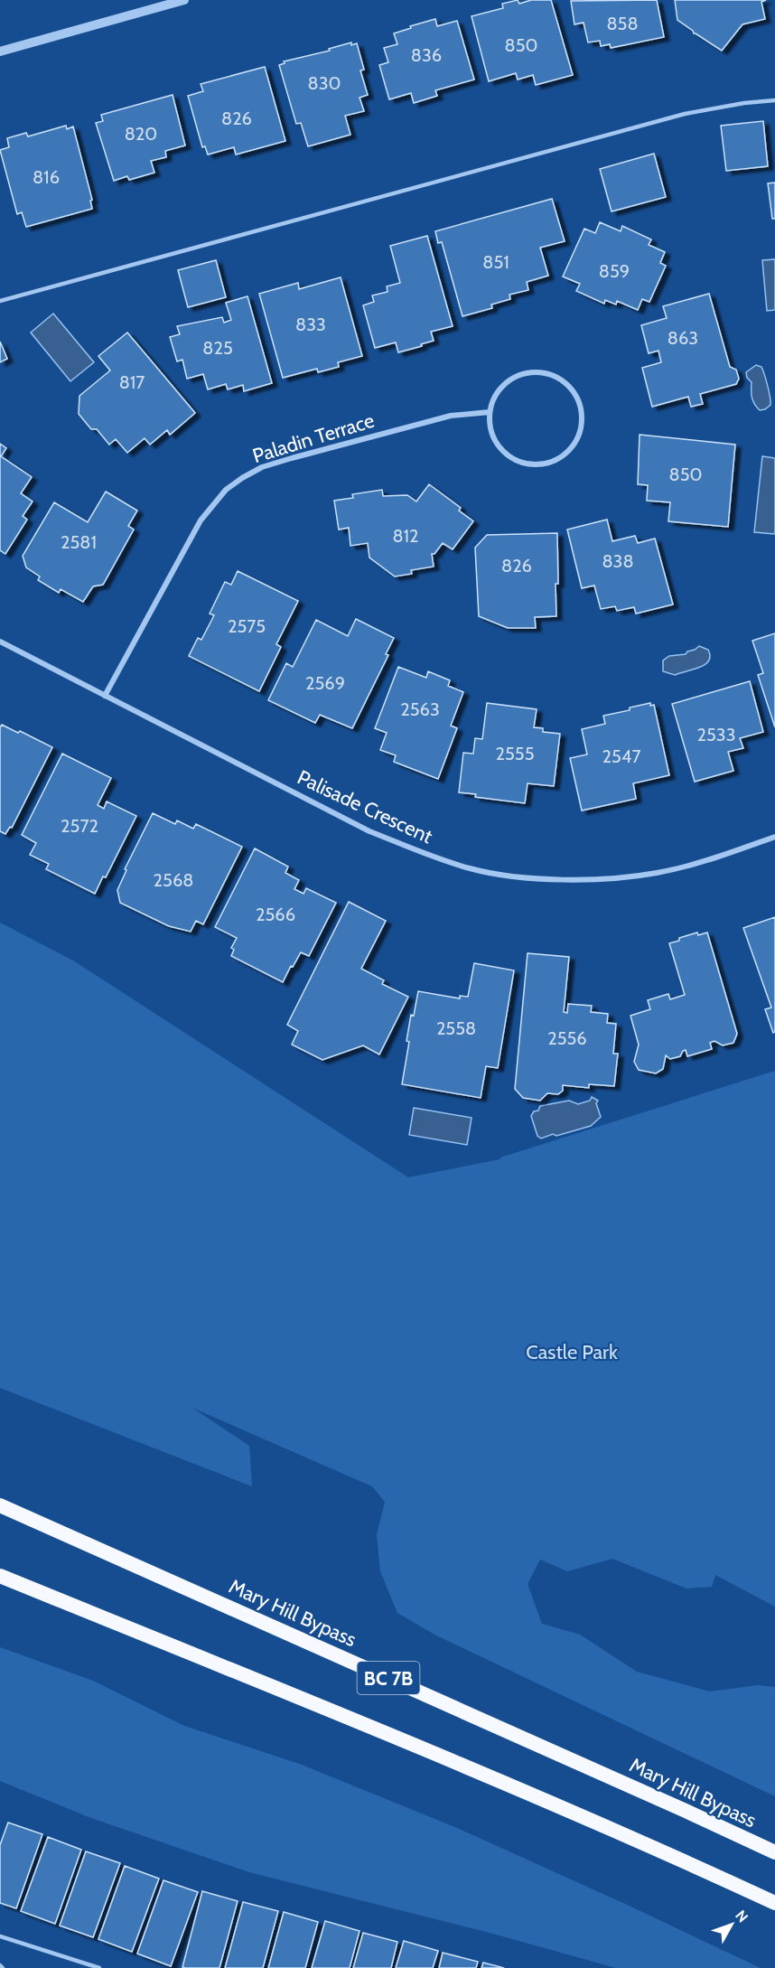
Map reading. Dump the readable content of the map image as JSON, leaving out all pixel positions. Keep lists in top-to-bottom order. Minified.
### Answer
{"streets":{"highway":["Mary Hill Bypass","BC 7B"],"street":["Paladin Terrace","Palisade Crescent"]},"crossings":[["Paladin Terrace","Palisade Crescent"]],"parks":["Castle Park"],"house_numbers":["858","850","836","830","826","820","816","851","859","833","863","825","817","850","812","2581","838","826","2575","2569","2563","2533","2555","2547","2572","2568","2566","2558","2556"],"north":"top right"}
